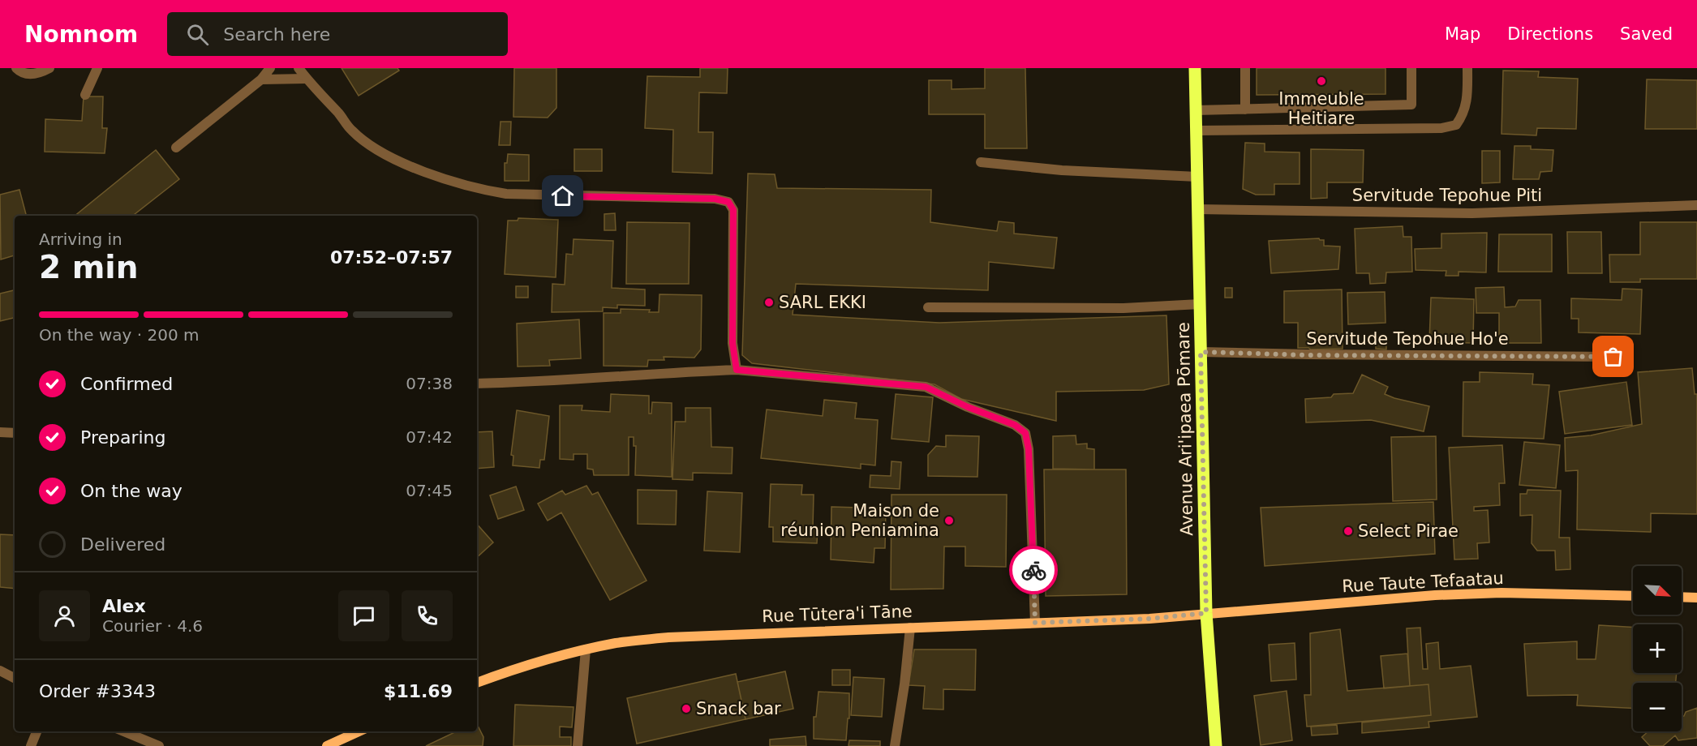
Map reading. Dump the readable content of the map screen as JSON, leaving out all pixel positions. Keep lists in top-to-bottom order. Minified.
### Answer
{"streets":{"main road":["Avenue Ari'ipaea Pōmare","Rue Taute Tefaatau","Rue Tūtera'i Tāne"],"street":["Servitude Tepohue Piti","Servitude Tepohue Ho'e"]},"crossings":[["Servitude Tepohue Piti","Avenue Ari'ipaea Pōmare"],["Servitude Tepohue Ho'e","Avenue Ari'ipaea Pōmare"],["Avenue Ari'ipaea Pōmare","Rue Taute Tefaatau"],["Avenue Ari'ipaea Pōmare","Rue Tūtera'i Tāne"],["Rue Taute Tefaatau","Rue Tūtera'i Tāne"]],"places":["Immeuble Heitiare","SARL EKKI","Maison de réunion Peniamina","Select Pirae","Snack bar"],"north":"bottom right","page":{"header":"Nomnom","search":"Search here","nav":["Map","Directions","Saved"],"heading":["2 min","Arriving in","07:52–07:57"],"panel":["Alex","Courier · 4.6","Order #3343","$11.69"],"bar":"On the way · 200 m","list":[["Confirmed","07:38"],["Preparing","07:42"],["On the way","07:45"],"Delivered"],"map_buttons":["+","−"]}}
